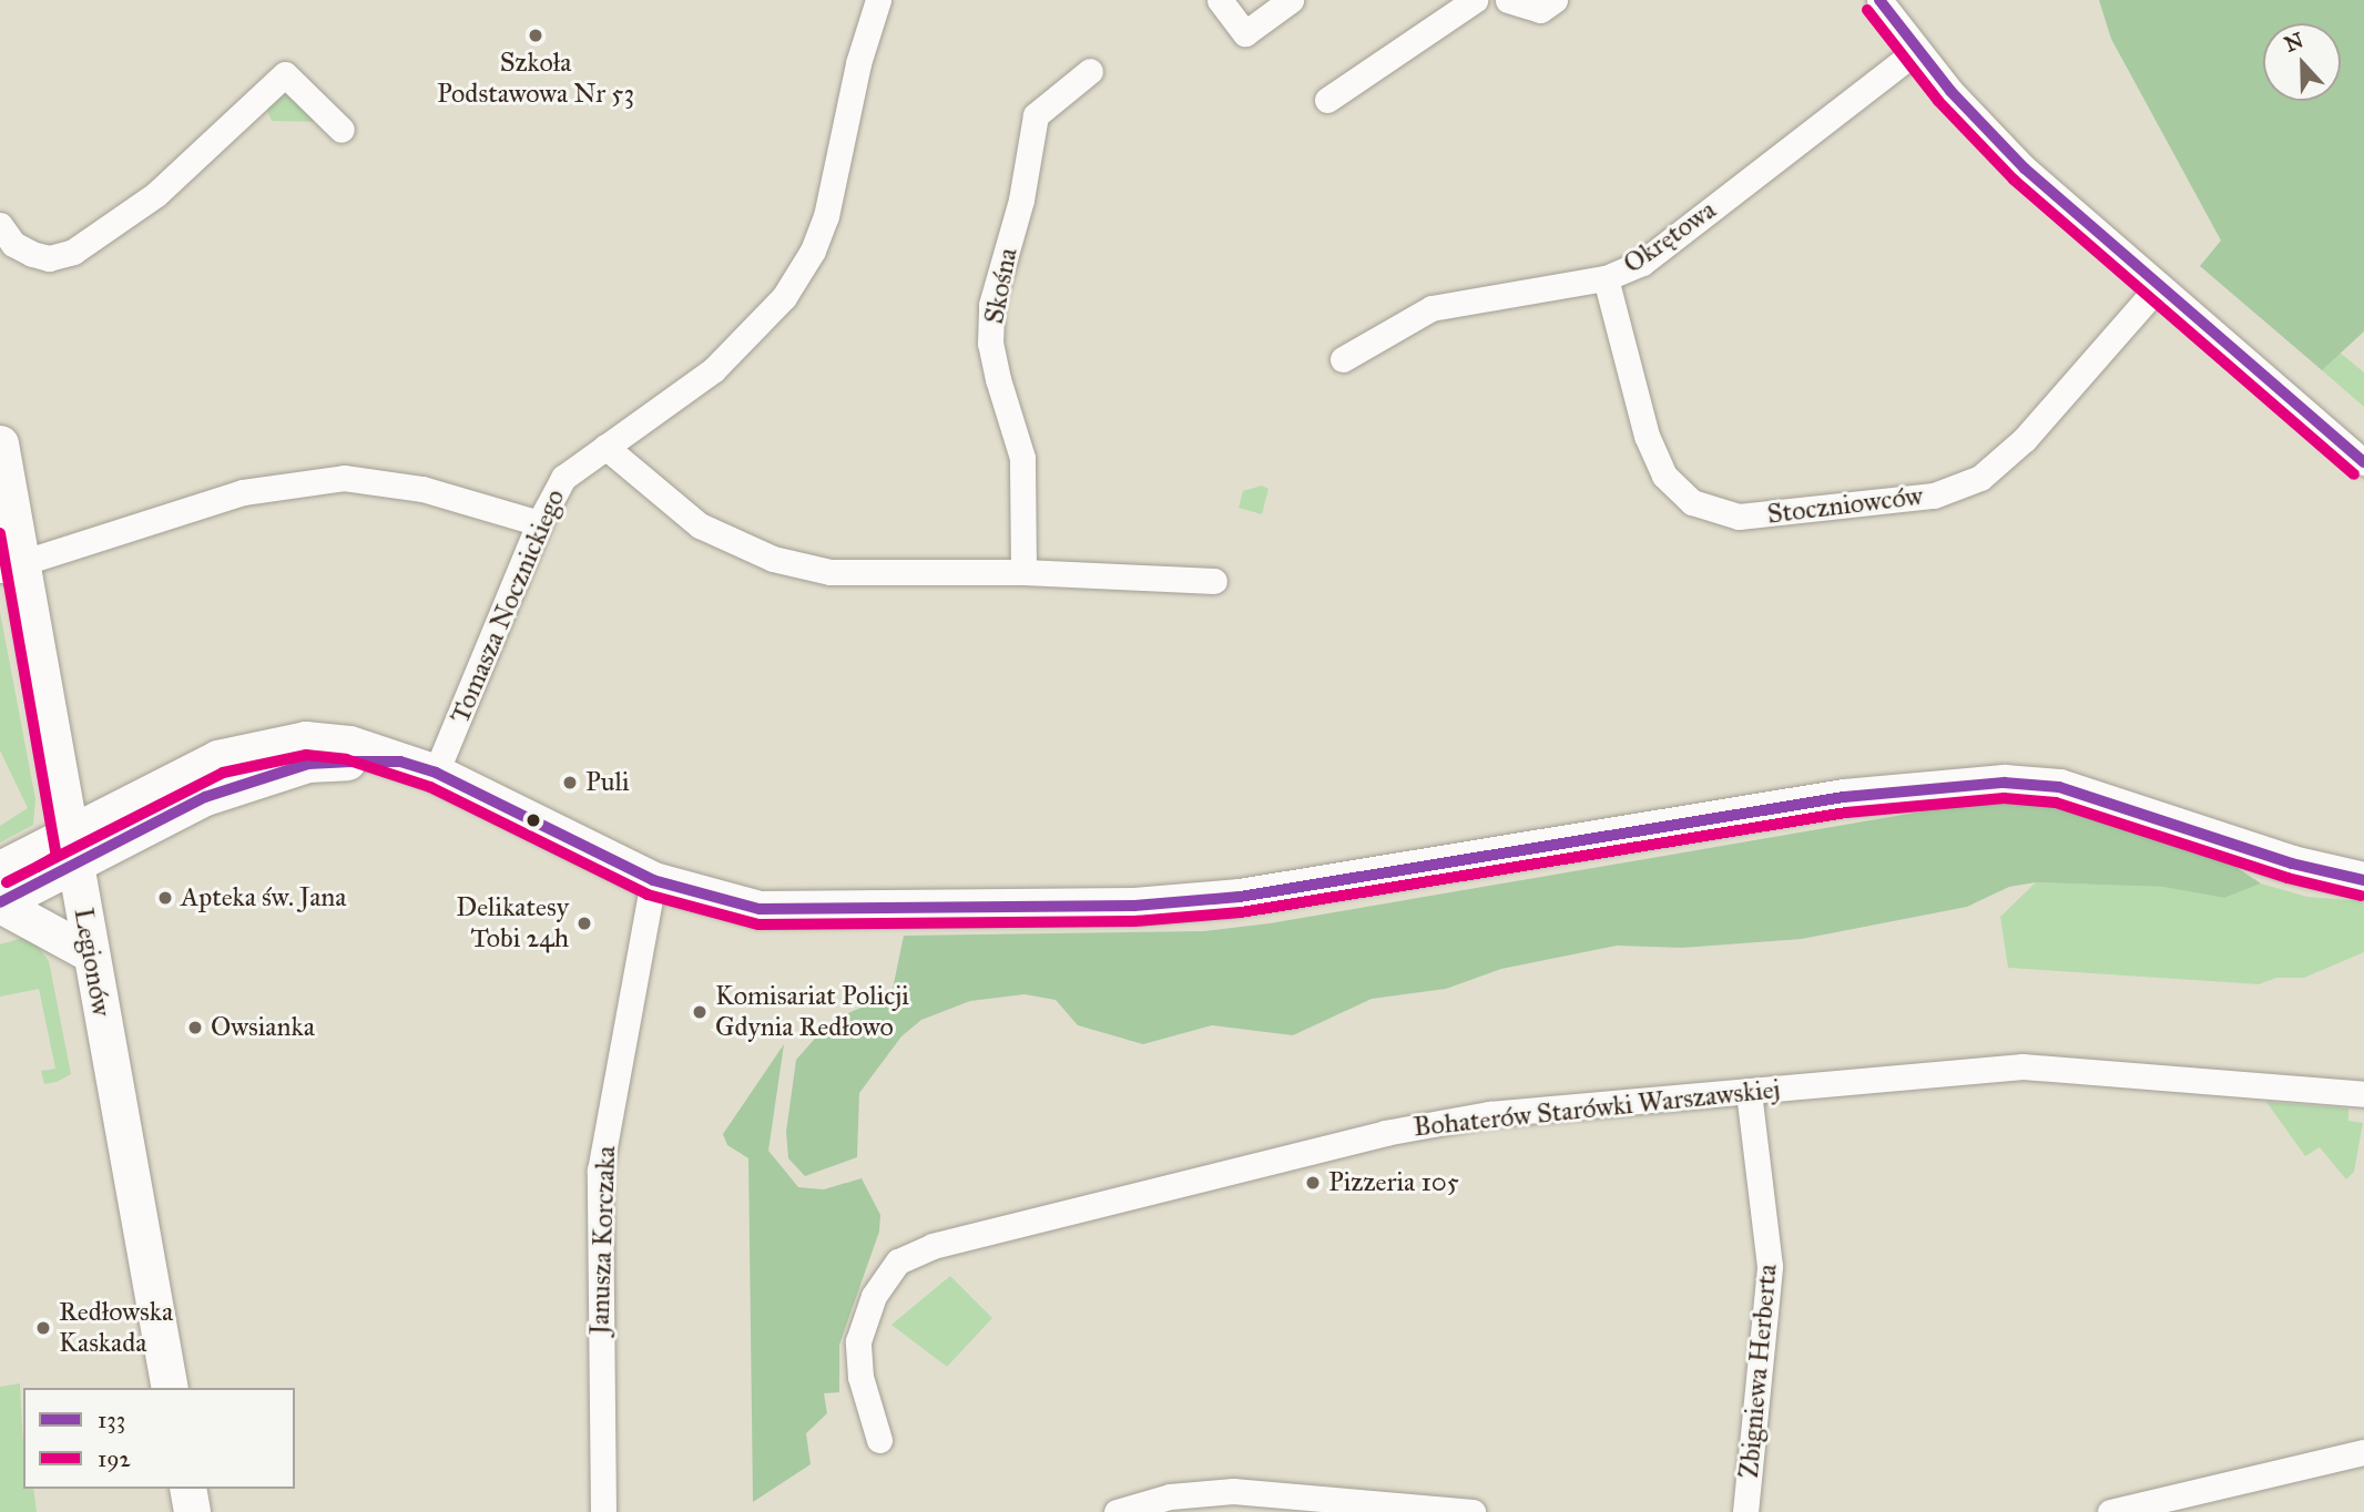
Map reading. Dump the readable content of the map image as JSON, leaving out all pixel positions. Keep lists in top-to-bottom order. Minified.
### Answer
{"streets":{"street":["Okrętowa","Skośna","Stoczniowców","Tomasza Nocznickiego","Legionów","Bohaterów Starówki Warszawskiej","Janusza Korczaka","Zbigniewa Herberta"]},"crossings":[["Okrętowa","Stoczniowców"],["Bohaterów Starówki Warszawskiej","Zbigniewa Herberta"]],"places":["Szkoła Podstawowa Nr 53","Puli","Apteka św. Jana","Delikatesy Tobi 24h","Komisariat Policji Gdynia Redłowo","Owsianka","Pizzeria 105","Redłowska Kaskada"],"lines":["transit line 133","transit line 192"],"legend":["133","192"],"north":"top"}
